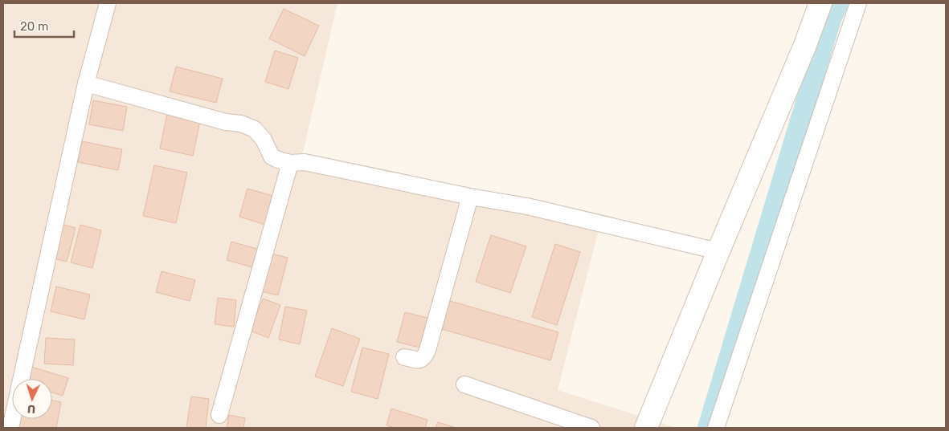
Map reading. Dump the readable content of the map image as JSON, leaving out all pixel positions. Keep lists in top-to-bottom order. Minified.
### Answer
{"scale_bar":"20 m","north":"bottom"}
